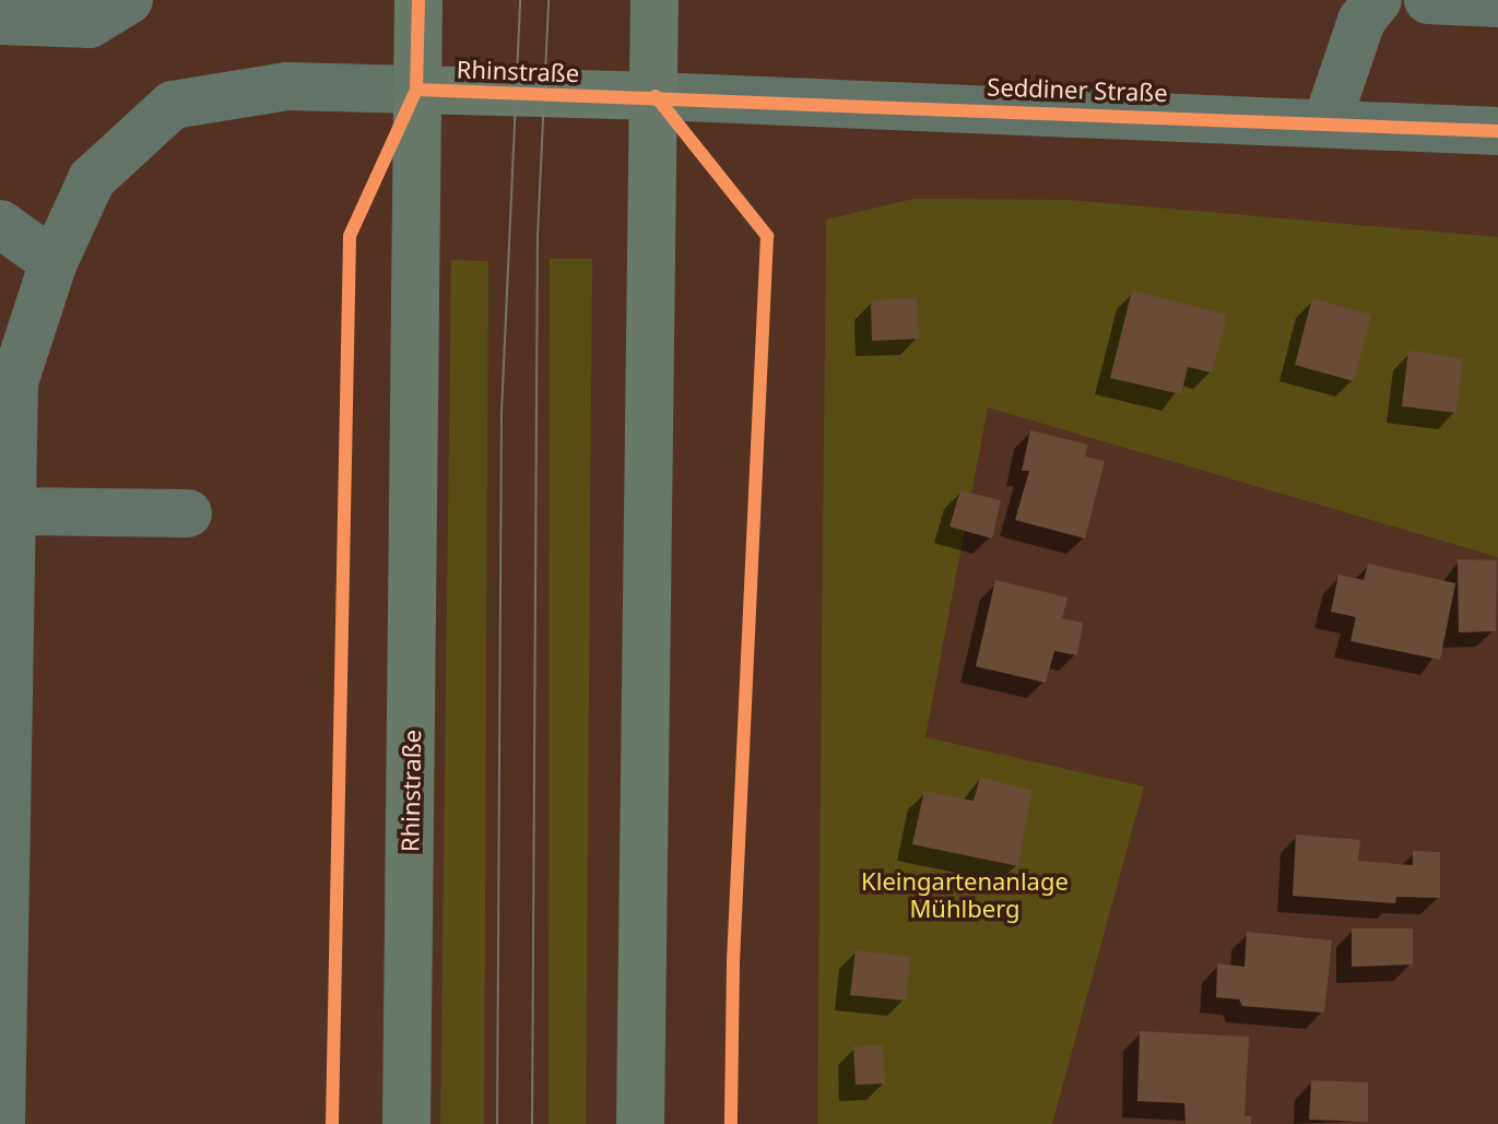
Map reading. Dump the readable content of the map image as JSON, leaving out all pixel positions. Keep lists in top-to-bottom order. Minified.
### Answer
{"streets":{"main road":["Rhinstraße"],"street":["Seddiner Straße"]},"crossings":[["Rhinstraße","Seddiner Straße"]],"parks":["Kleingartenanlage Mühlberg"]}
